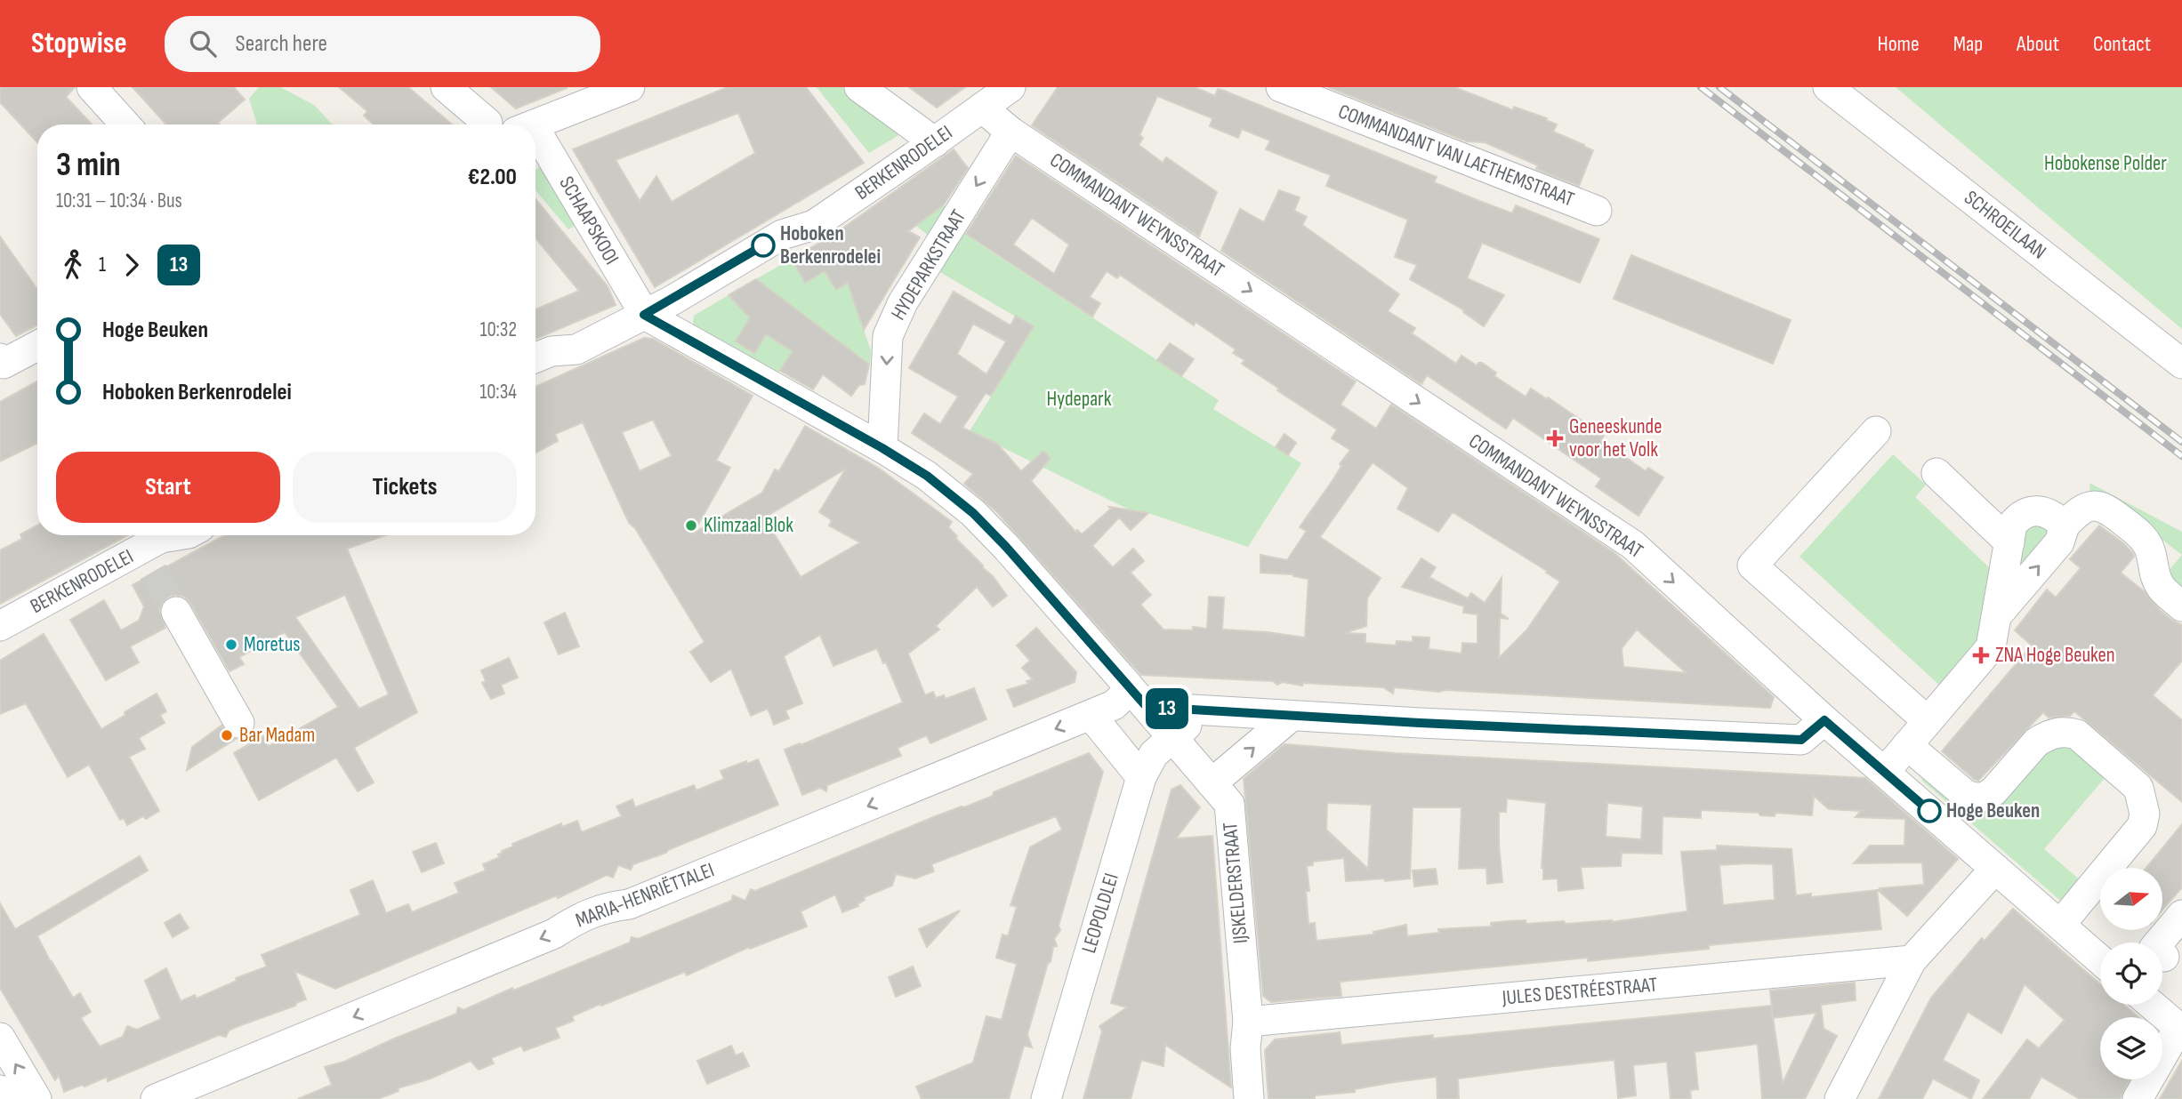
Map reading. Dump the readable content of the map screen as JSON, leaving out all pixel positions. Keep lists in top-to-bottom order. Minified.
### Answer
{"streets":{"street":["COMMANDANT VAN LAETHEMSTRAAT","BERKENRODELEI","COMMANDANT WEYNSSTRAAT","SCHAAPSKOOI","SCHROEILAAN","HYDEPARKSTRAAT","IJSKELDERSTRAAT","MARIA-HENRIËTTALEI","LEOPOLDLEI","JULES DESTRÉESTRAAT"]},"crossings":[["BERKENRODELEI","COMMANDANT WEYNSSTRAAT"],["BERKENRODELEI","SCHAAPSKOOI"],["BERKENRODELEI","IJSKELDERSTRAAT"],["COMMANDANT WEYNSSTRAAT","HYDEPARKSTRAAT"],["SCHAAPSKOOI","IJSKELDERSTRAAT"],["HYDEPARKSTRAAT","IJSKELDERSTRAAT"],["IJSKELDERSTRAAT","MARIA-HENRIËTTALEI"],["IJSKELDERSTRAAT","LEOPOLDLEI"],["IJSKELDERSTRAAT","JULES DESTRÉESTRAAT"]],"one_way":["COMMANDANT WEYNSSTRAAT","HYDEPARKSTRAAT","MARIA-HENRIËTTALEI"],"parks":["Hobokense Polder","Hydepark"],"places":{"other":["Hoboken Berkenrodelei","Klimzaal Blok","Moretus","Bar Madam","Hoge Beuken"],"health":["Geneeskunde voor het Volk","ZNA Hoge Beuken"]},"lines":["bus line 13"],"north":"right","page":{"header":"Stopwise","search":"Search here","nav":["Home","Map","About","Contact"],"on_map":"13","heading":["3 min","10:31 – 10:34 · Bus","€2.00"],"legs":["1","13"],"list":[{"name":"Hoge Beuken","value":"10:32"},{"name":"Hoboken Berkenrodelei","value":"10:34"}],"buttons":["Start","Tickets"]}}
